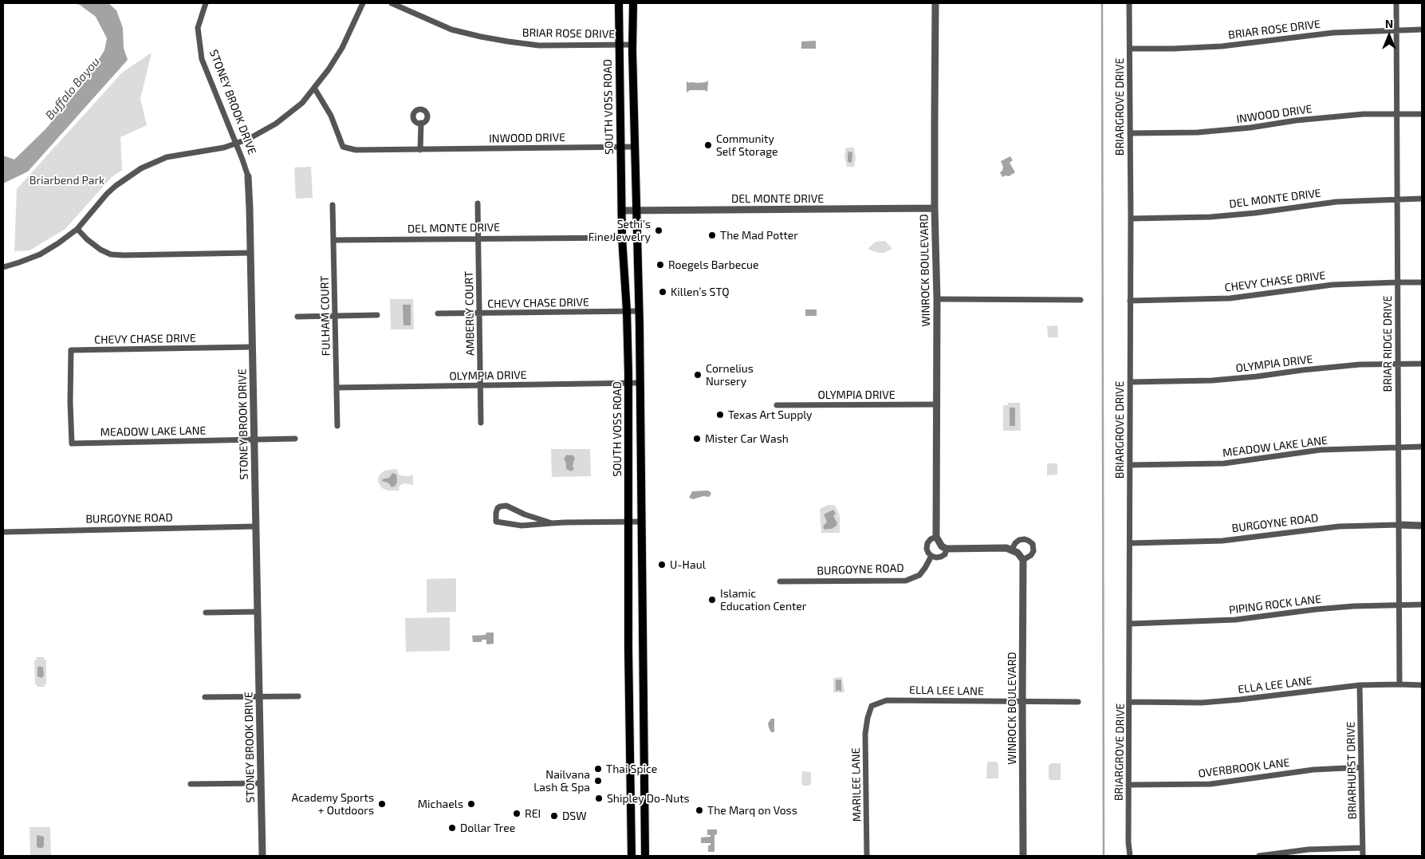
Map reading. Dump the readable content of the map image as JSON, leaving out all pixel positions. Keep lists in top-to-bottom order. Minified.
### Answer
{"streets":{"main road":["SOUTH VOSS ROAD"],"street":["BRIAR ROSE DRIVE","STONEY BROOK DRIVE","BRIARGROVE DRIVE","INWOOD DRIVE","DEL MONTE DRIVE","WINROCK BOULEVARD","CHEVY CHASE DRIVE","AMBERLY COURT","FULHAM COURT","BRIAR RIDGE DRIVE","OLYMPIA DRIVE","MEADOW LAKE LANE","BURGOYNE ROAD","PIPING ROCK LANE","ELLA LEE LANE","OVERBROOK LANE","BRIARHURST DRIVE","MARILEE LANE"]},"crossings":[["BRIAR ROSE DRIVE","SOUTH VOSS ROAD"],["BRIAR ROSE DRIVE","BRIARGROVE DRIVE"],["BRIAR ROSE DRIVE","BRIAR RIDGE DRIVE"],["STONEY BROOK DRIVE","CHEVY CHASE DRIVE"],["STONEY BROOK DRIVE","MEADOW LAKE LANE"],["STONEY BROOK DRIVE","BURGOYNE ROAD"],["SOUTH VOSS ROAD","INWOOD DRIVE"],["SOUTH VOSS ROAD","DEL MONTE DRIVE"],["SOUTH VOSS ROAD","CHEVY CHASE DRIVE"],["SOUTH VOSS ROAD","OLYMPIA DRIVE"],["BRIARGROVE DRIVE","INWOOD DRIVE"],["BRIARGROVE DRIVE","DEL MONTE DRIVE"],["BRIARGROVE DRIVE","CHEVY CHASE DRIVE"],["BRIARGROVE DRIVE","OLYMPIA DRIVE"],["BRIARGROVE DRIVE","MEADOW LAKE LANE"],["BRIARGROVE DRIVE","BURGOYNE ROAD"],["BRIARGROVE DRIVE","PIPING ROCK LANE"],["BRIARGROVE DRIVE","ELLA LEE LANE"],["BRIARGROVE DRIVE","OVERBROOK LANE"],["INWOOD DRIVE","BRIAR RIDGE DRIVE"],["DEL MONTE DRIVE","WINROCK BOULEVARD"],["DEL MONTE DRIVE","AMBERLY COURT"],["DEL MONTE DRIVE","FULHAM COURT"],["DEL MONTE DRIVE","BRIAR RIDGE DRIVE"],["WINROCK BOULEVARD","OLYMPIA DRIVE"],["WINROCK BOULEVARD","BURGOYNE ROAD"],["WINROCK BOULEVARD","ELLA LEE LANE"],["CHEVY CHASE DRIVE","AMBERLY COURT"],["CHEVY CHASE DRIVE","BRIAR RIDGE DRIVE"],["CHEVY CHASE DRIVE","MEADOW LAKE LANE"],["AMBERLY COURT","OLYMPIA DRIVE"],["FULHAM COURT","OLYMPIA DRIVE"],["BRIAR RIDGE DRIVE","OLYMPIA DRIVE"],["BRIAR RIDGE DRIVE","MEADOW LAKE LANE"],["BRIAR RIDGE DRIVE","BURGOYNE ROAD"],["BRIAR RIDGE DRIVE","PIPING ROCK LANE"],["BRIAR RIDGE DRIVE","ELLA LEE LANE"],["ELLA LEE LANE","BRIARHURST DRIVE"],["ELLA LEE LANE","MARILEE LANE"],["OVERBROOK LANE","BRIARHURST DRIVE"]],"water":["Buffalo Bayou"],"parks":["Briarbend Park"],"places":["Community Self Storage","Sethi's Fine Jewelry","The Mad Potter","Roegels Barbecue","Killen’s STQ","Cornelius Nursery","Texas Art Supply","Mister Car Wash","U-Haul","Islamic Education Center","Thai Spice","Nailvana Lash & Spa","Shipley Do-Nuts","Academy Sports + Outdoors","Michaels","The Marq on Voss","REI","DSW","Dollar Tree"],"north":"top"}
